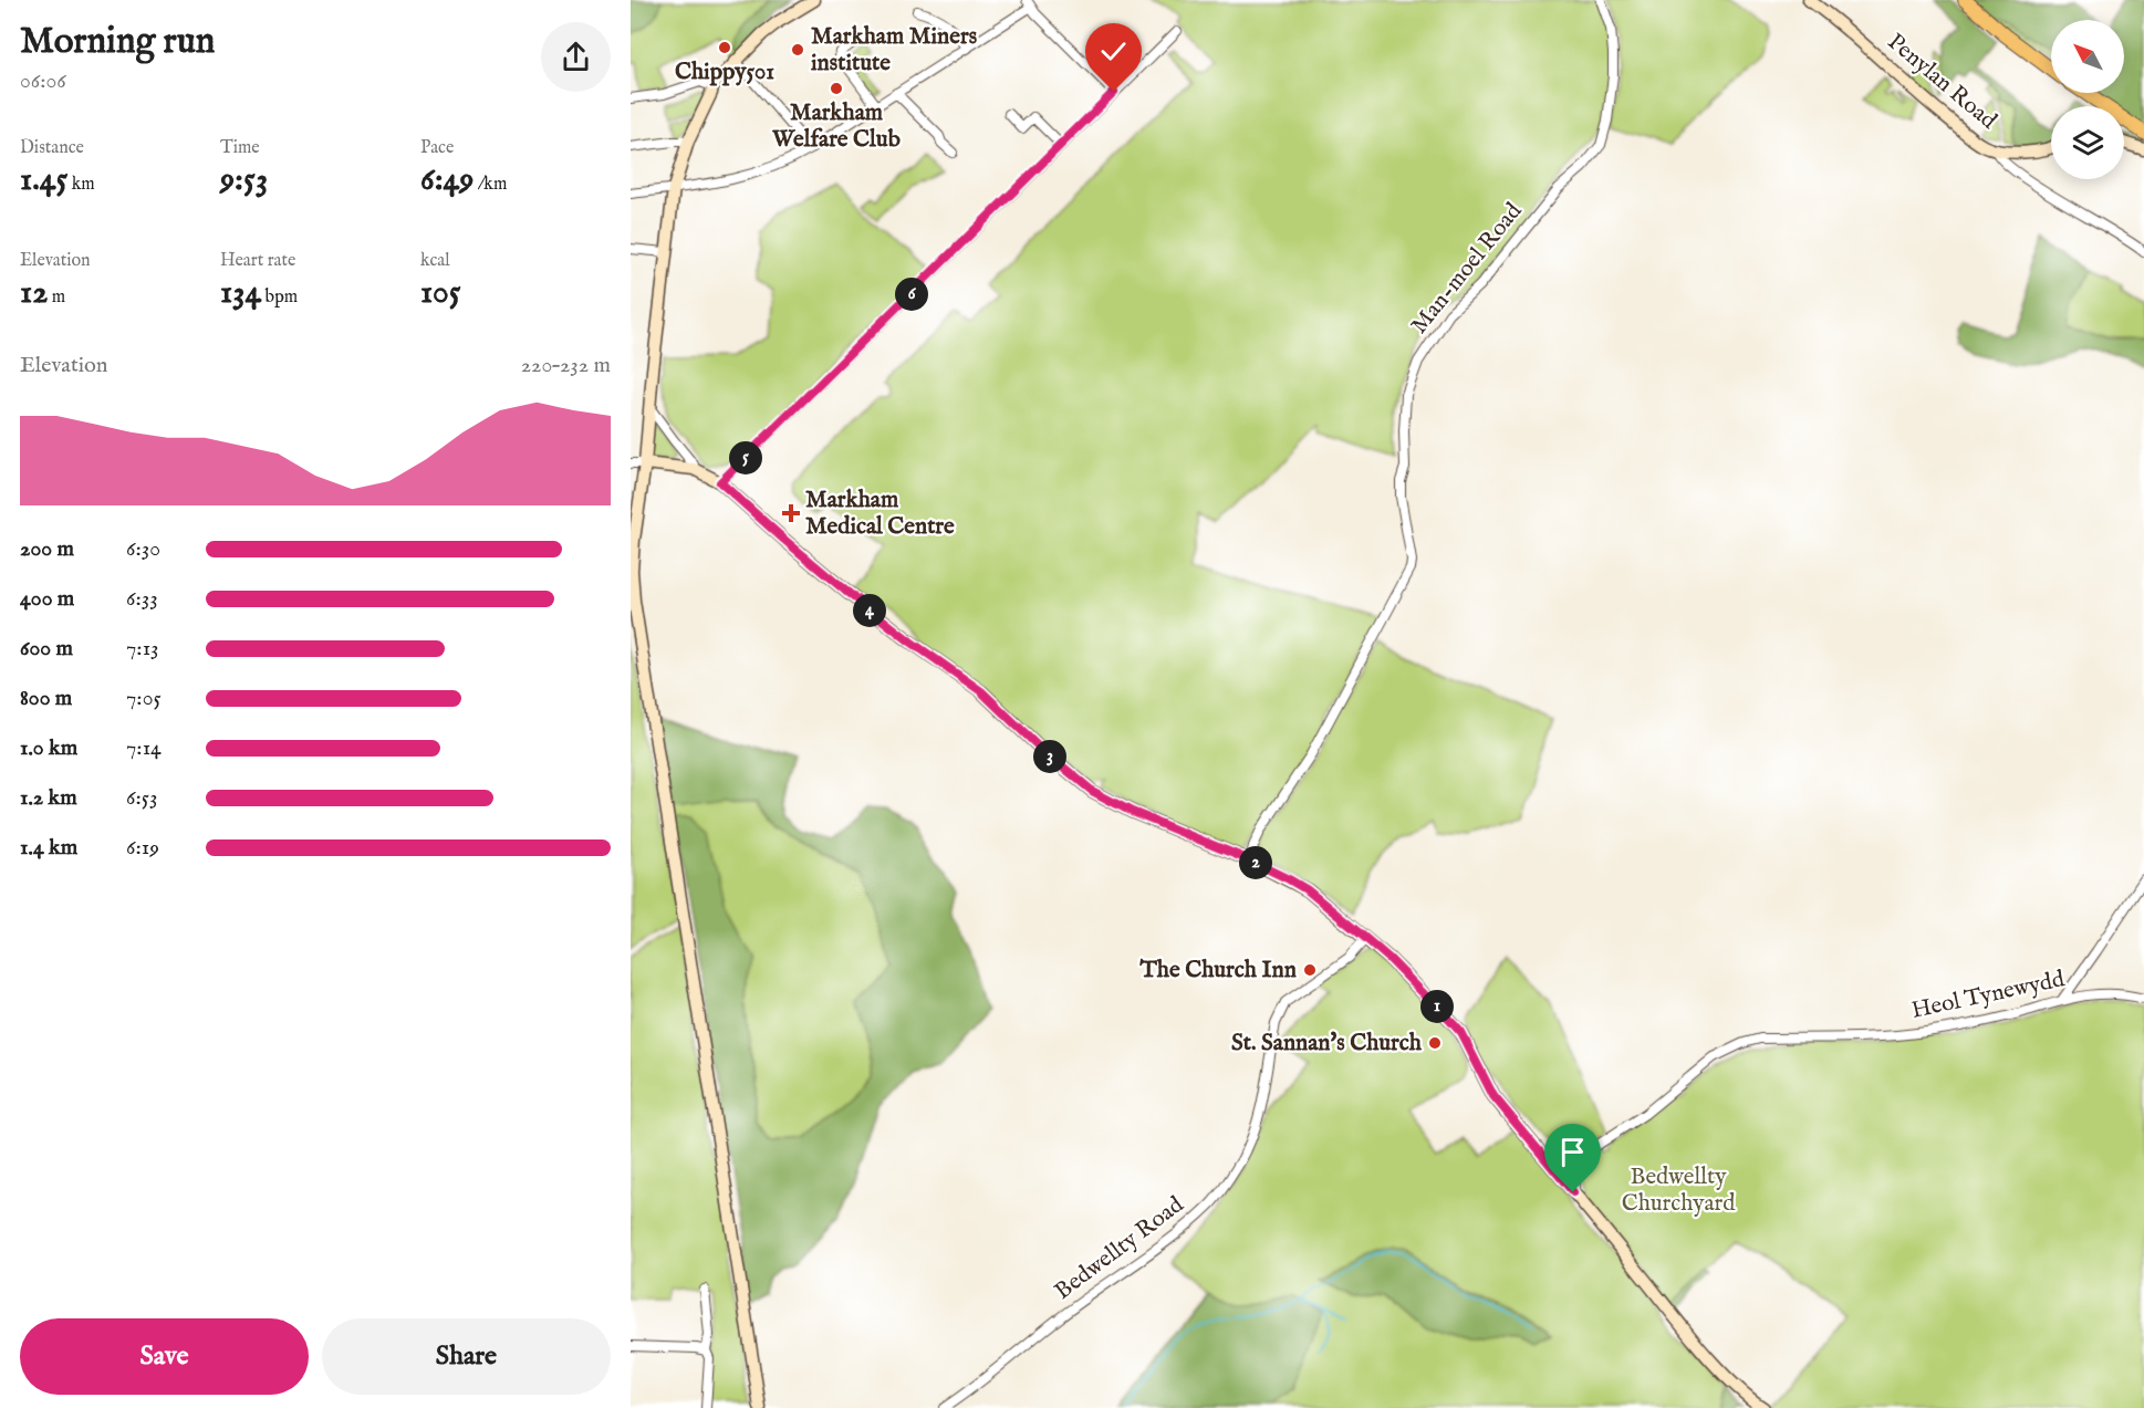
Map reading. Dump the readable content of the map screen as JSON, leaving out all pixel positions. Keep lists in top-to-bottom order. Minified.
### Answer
{"streets":{"main road":["Penylan Road"],"street":["Man-moel Road","Heol Tynewydd","Bedwellty Road"]},"parks":["Bedwellty Churchyard"],"places":{"other":["Chippy501","Markham Miners institute","Markham Welfare Club","The Church Inn","St. Sannan's Church"],"health":["Markham Medical Centre"]},"north":"top left","page":{"heading":["Morning run","06:06"],"stats":[["Distance","1.45 km"],["Time","9:53"],["Pace","6:49 /km"],["Elevation","12 m"],["Heart rate","134 bpm"],["kcal","105"]],"pins":["6","5","4","3","2","1"],"chart":["Elevation","220–232 m"],"list":[{"name":"200 m","note":"6:30"},{"name":"400 m","note":"6:33"},{"name":"600 m","note":"7:13"},{"name":"800 m","note":"7:05"},{"name":"1.0 km","note":"7:14"},{"name":"1.2 km","note":"6:53"},{"name":"1.4 km","note":"6:19"}],"buttons":["Save","Share"]}}
